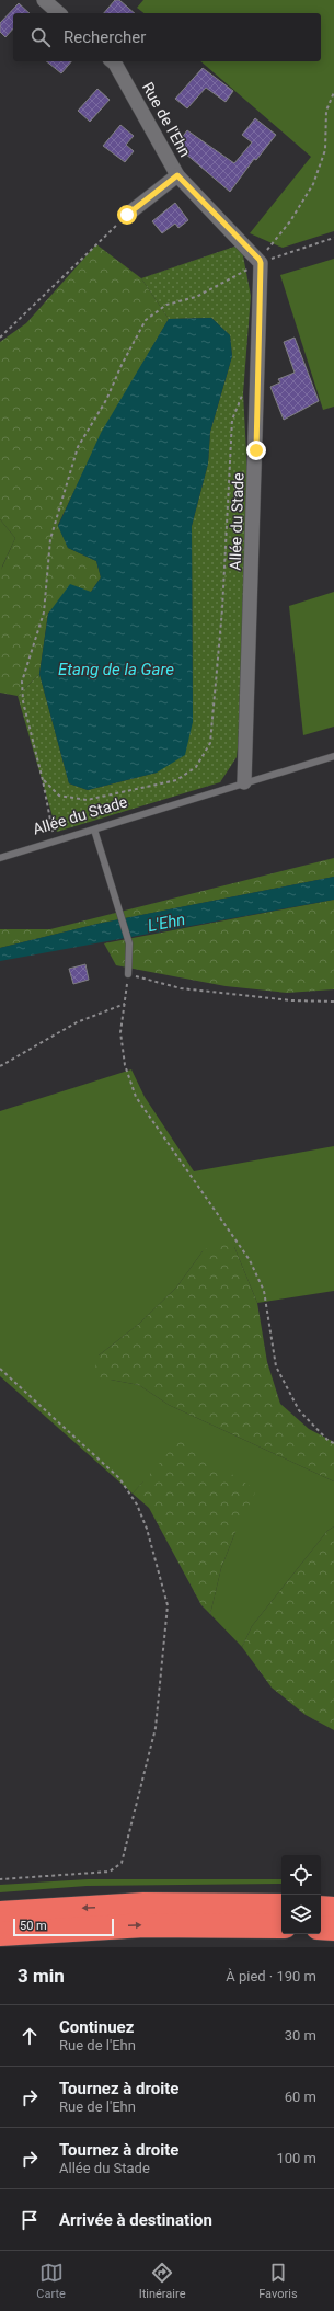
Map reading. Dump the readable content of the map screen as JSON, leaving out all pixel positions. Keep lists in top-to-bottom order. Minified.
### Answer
{"streets":{"street":["Rue de l'Ehn","Allée du Stade"]},"crossings":[["Rue de l'Ehn","Allée du Stade"]],"water":["Etang de la Gare","L'Ehn"],"scale_bar":"50 m","page":{"search":"Rechercher","scale":"50 m","heading":["3 min","À pied · 190 m"],"list":[["Continuez","Rue de l'Ehn","30 m"],["Tournez à droite","Rue de l'Ehn","60 m"],["Tournez à droite","Allée du Stade","100 m"],"Arrivée à destination"],"nav":["Carte","Itinéraire","Favoris"]}}
